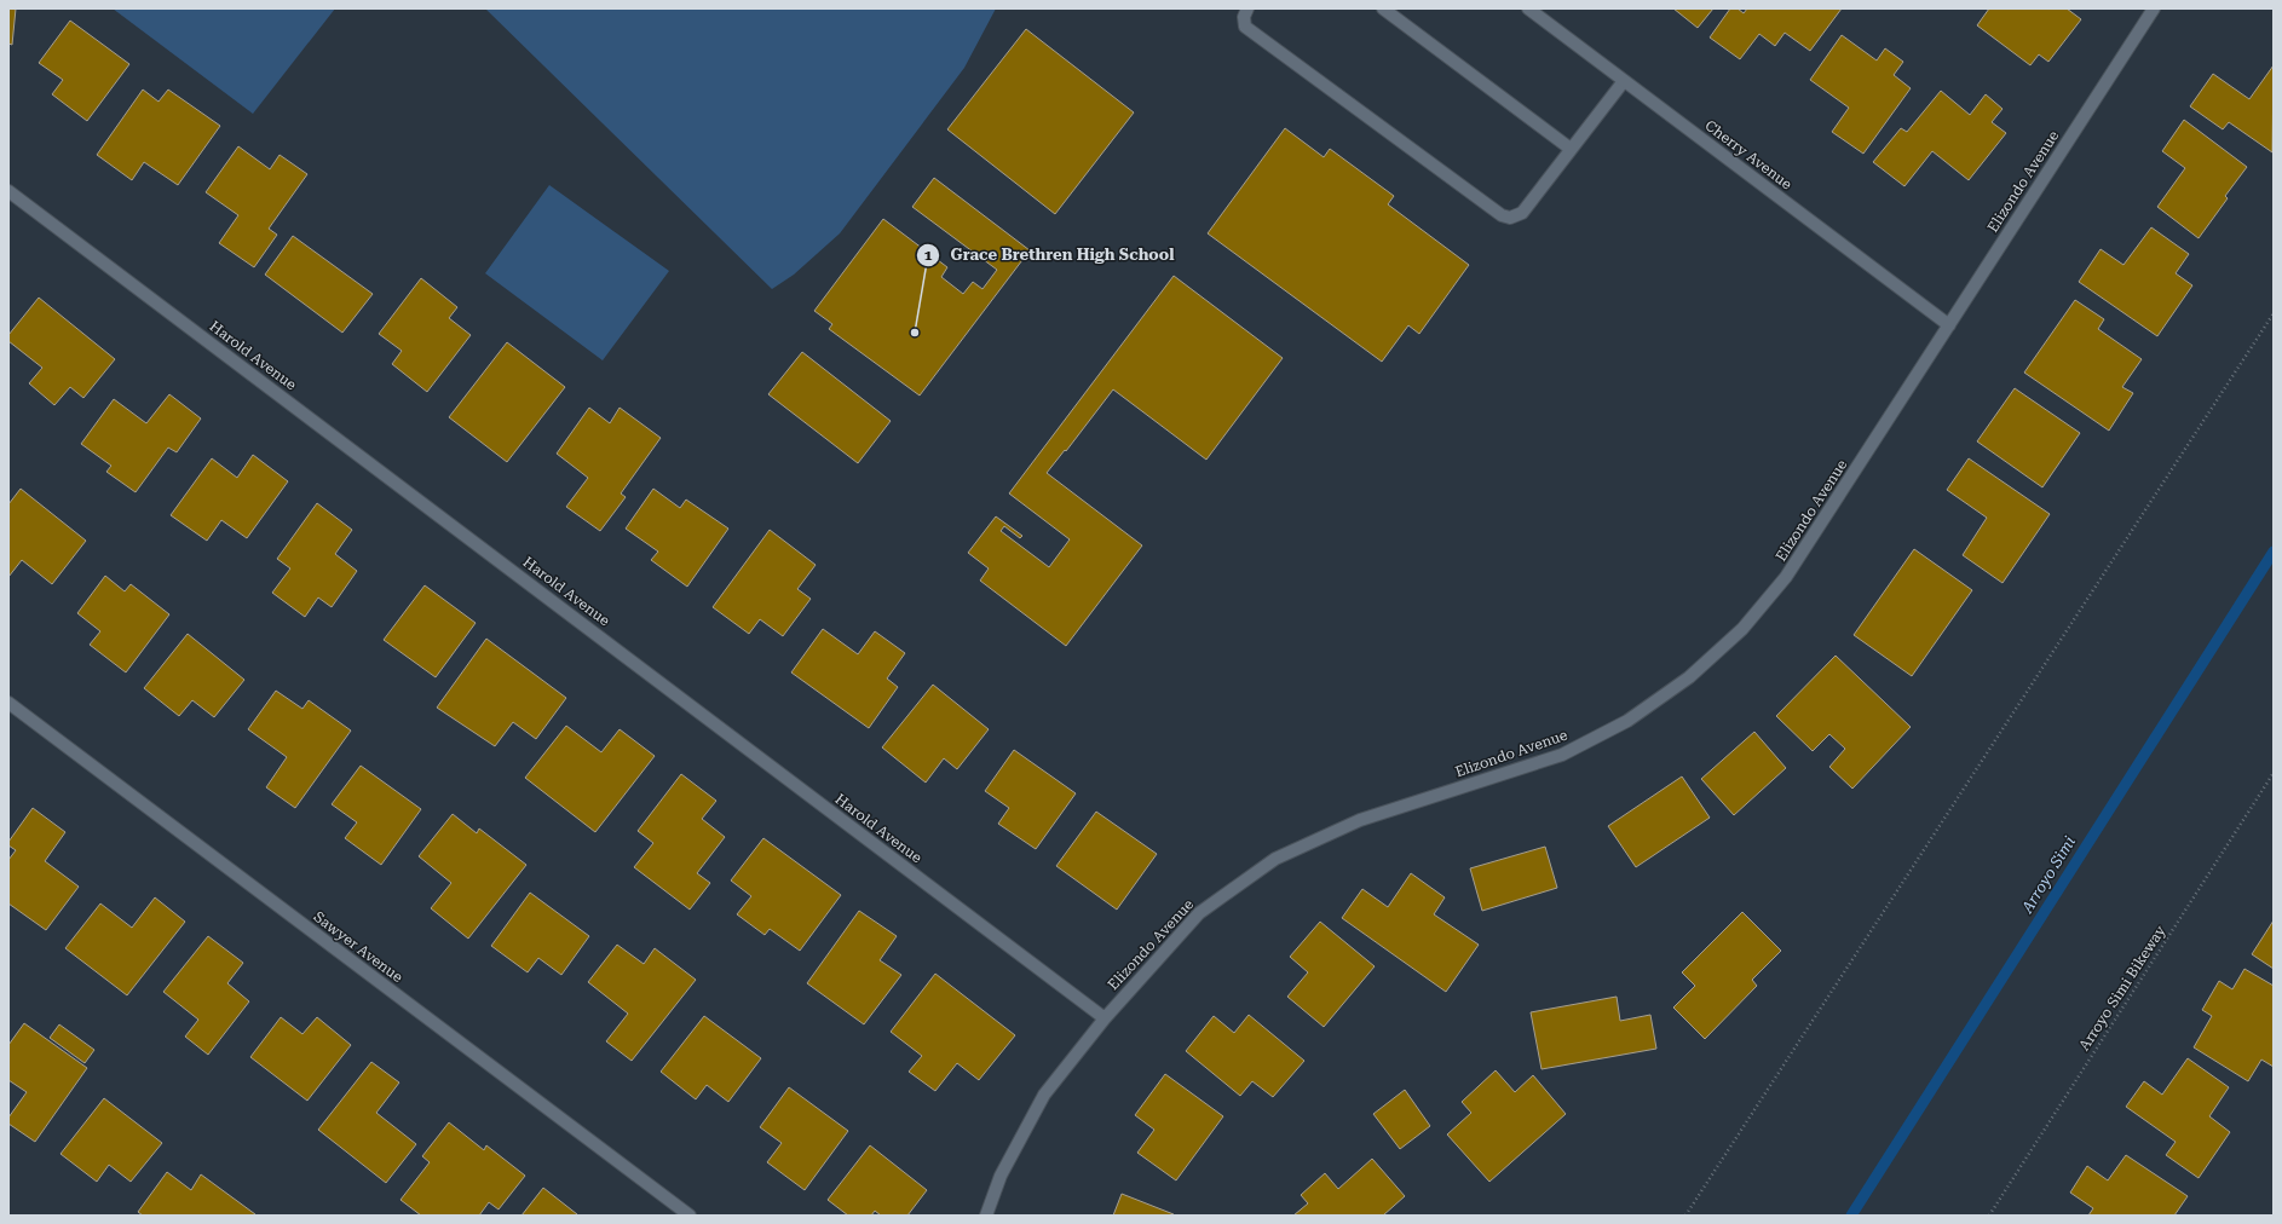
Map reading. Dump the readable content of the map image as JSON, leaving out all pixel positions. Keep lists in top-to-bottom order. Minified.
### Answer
{"streets":{"street":["Cherry Avenue","Elizondo Avenue","Harold Avenue","Sawyer Avenue"],"path":["Arroyo Simi Bikeway"]},"crossings":[["Cherry Avenue","Elizondo Avenue"],["Elizondo Avenue","Harold Avenue"]],"water":["Arroyo Simi"],"places":["Grace Brethren High School"]}
